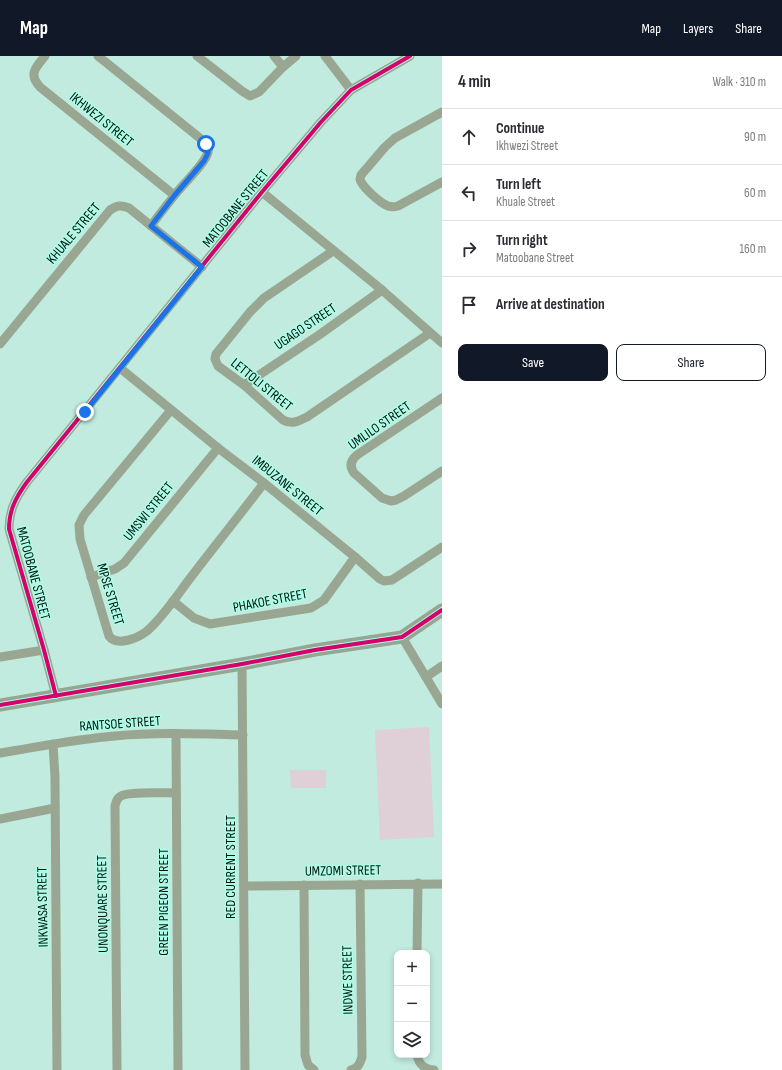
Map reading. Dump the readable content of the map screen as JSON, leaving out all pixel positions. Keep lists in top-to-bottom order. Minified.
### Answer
{"streets":{"street":["IKHWEZI STREET","MATOOBANE STREET","KHUALE STREET","UGAGO STREET","LETTOLI STREET","UMLILO STREET","IMBUZANE STREET","UMSWI STREET","MPSE STREET","PHAKOE STREET","RANTSOE STREET","RED CURRENT STREET","UMZOMI STREET","GREEN PIGEON STREET","UNONQUARE STREET","INKWASA STREET","INDWE STREET"]},"crossings":[["MATOOBANE STREET","KHUALE STREET"],["MATOOBANE STREET","IMBUZANE STREET"],["UGAGO STREET","LETTOLI STREET"],["IMBUZANE STREET","UMSWI STREET"],["IMBUZANE STREET","MPSE STREET"],["IMBUZANE STREET","PHAKOE STREET"],["UMSWI STREET","MPSE STREET"],["MPSE STREET","PHAKOE STREET"],["RANTSOE STREET","RED CURRENT STREET"],["RANTSOE STREET","GREEN PIGEON STREET"],["RANTSOE STREET","INKWASA STREET"],["RED CURRENT STREET","UMZOMI STREET"],["UMZOMI STREET","INDWE STREET"],["GREEN PIGEON STREET","UNONQUARE STREET"]],"page":{"header":"Map","nav":["Map","Layers","Share"],"heading":["4 min","Walk · 310 m"],"list":[["Continue","Ikhwezi Street","90 m"],["Turn left","Khuale Street","60 m"],["Turn right","Matoobane Street","160 m"],"Arrive at destination"],"buttons":["Save","Share"],"map_buttons":["+","−"]}}
